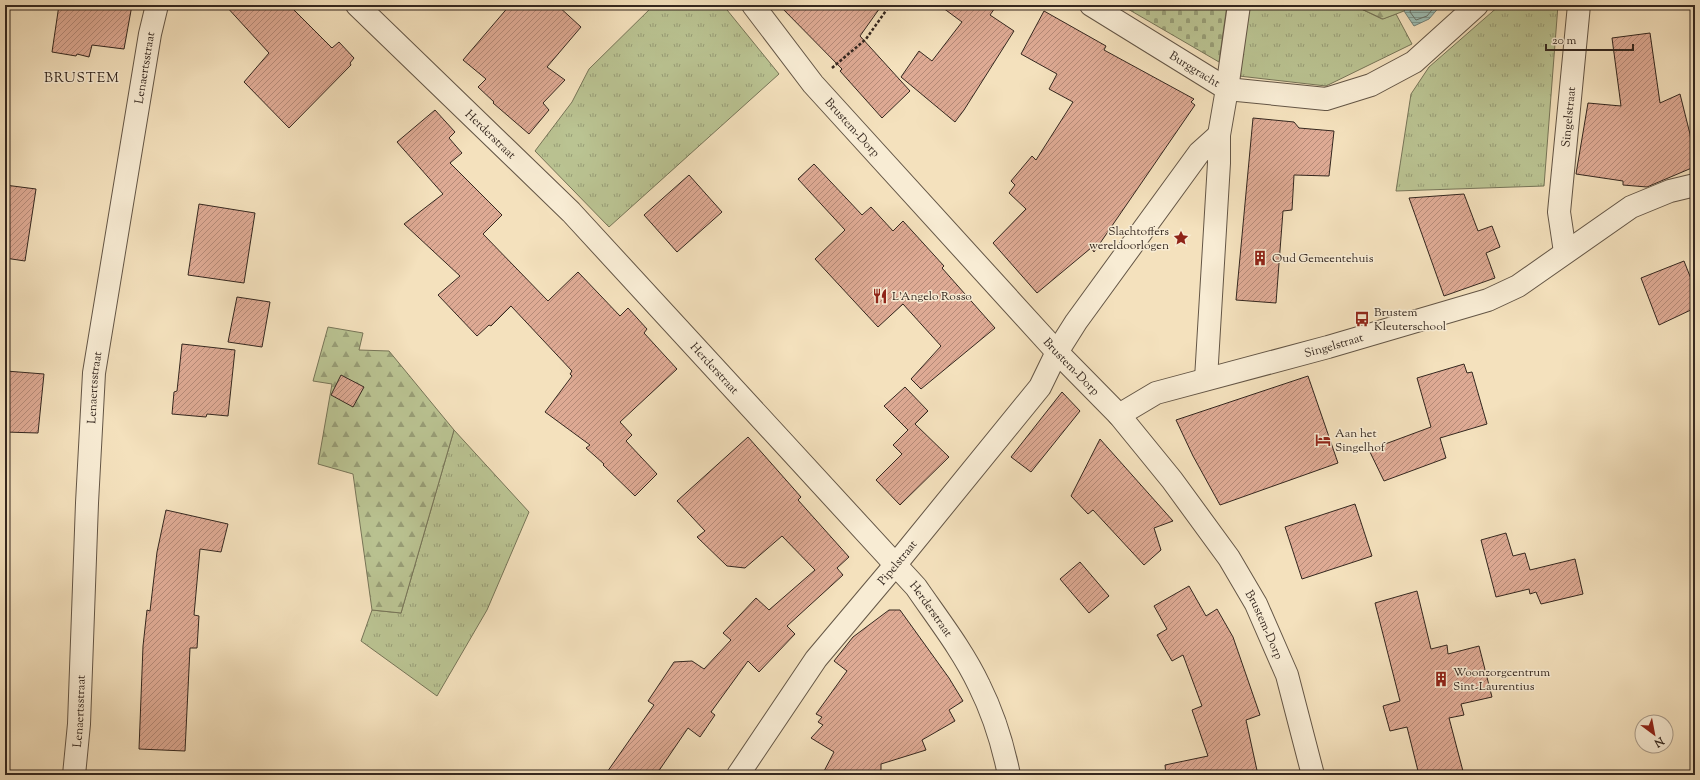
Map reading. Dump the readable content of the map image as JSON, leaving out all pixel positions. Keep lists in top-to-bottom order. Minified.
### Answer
{"streets":{"street":["Lenaertsstraat","Burggracht","Singelstraat","Brustem-Dorp","Herderstraat","Pipelstraat"]},"crossings":[["Singelstraat","Brustem-Dorp"],["Brustem-Dorp","Pipelstraat"],["Herderstraat","Pipelstraat"]],"districts":["BRUSTEM"],"places":{"place":["Slachtoffers wereldoorlogen"],"building":["Oud Gemeentehuis","Woonzorgcentrum Sint-Laurentius"],"restaurant":["L'Angelo Rosso"],"bus stop":["Brustem Kleuterschool"],"hotel":["Aan het Singelhof"]},"scale_bar":"20 m","north":"bottom right"}
